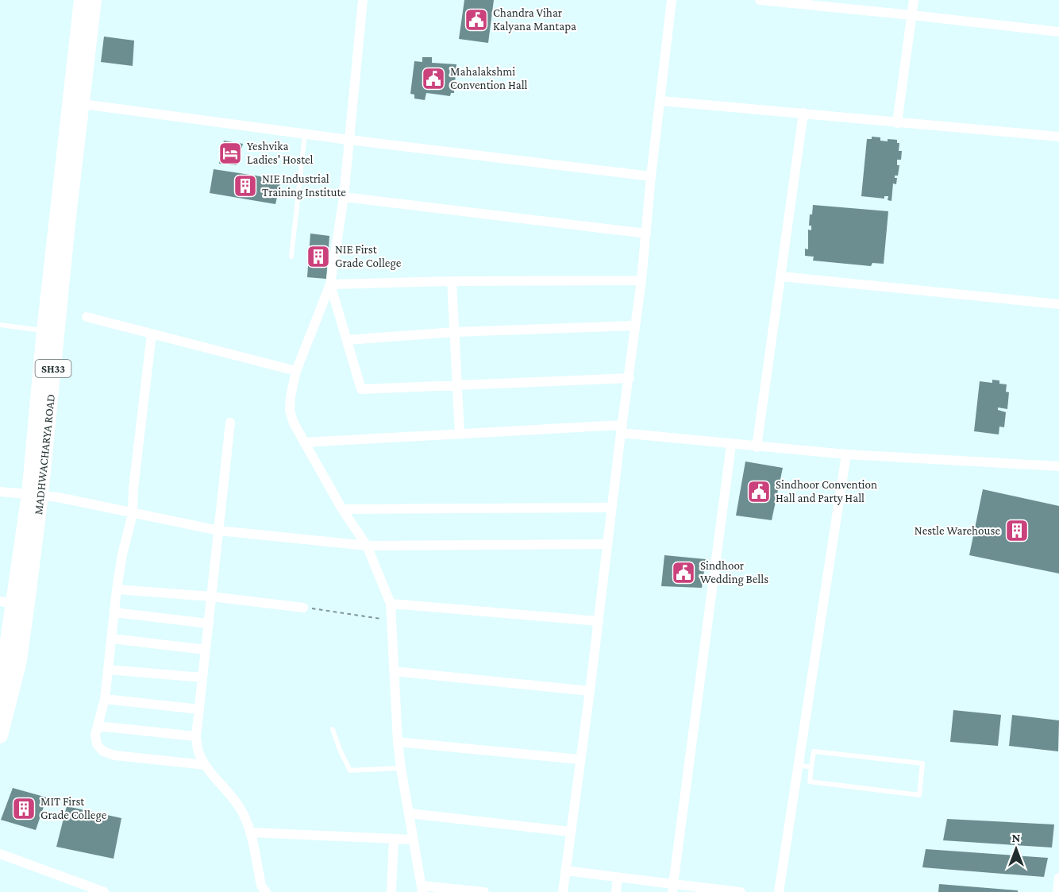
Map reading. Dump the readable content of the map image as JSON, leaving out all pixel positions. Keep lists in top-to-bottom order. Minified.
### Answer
{"streets":{"main road":["SH33","MADHWACHARYA ROAD"]},"places":{"public building":["Chandra Vihar Kalyana Mantapa","Mahalakshmi Convention Hall","Sindhoor Convention Hall and Party Hall","Sindhoor Wedding Bells"],"hotel":["Yeshvika Ladies' Hostel"],"building":["NIE Industrial Training Institute","NIE First Grade College","Nestle Warehouse","MIT First Grade College"]},"north":"top"}
